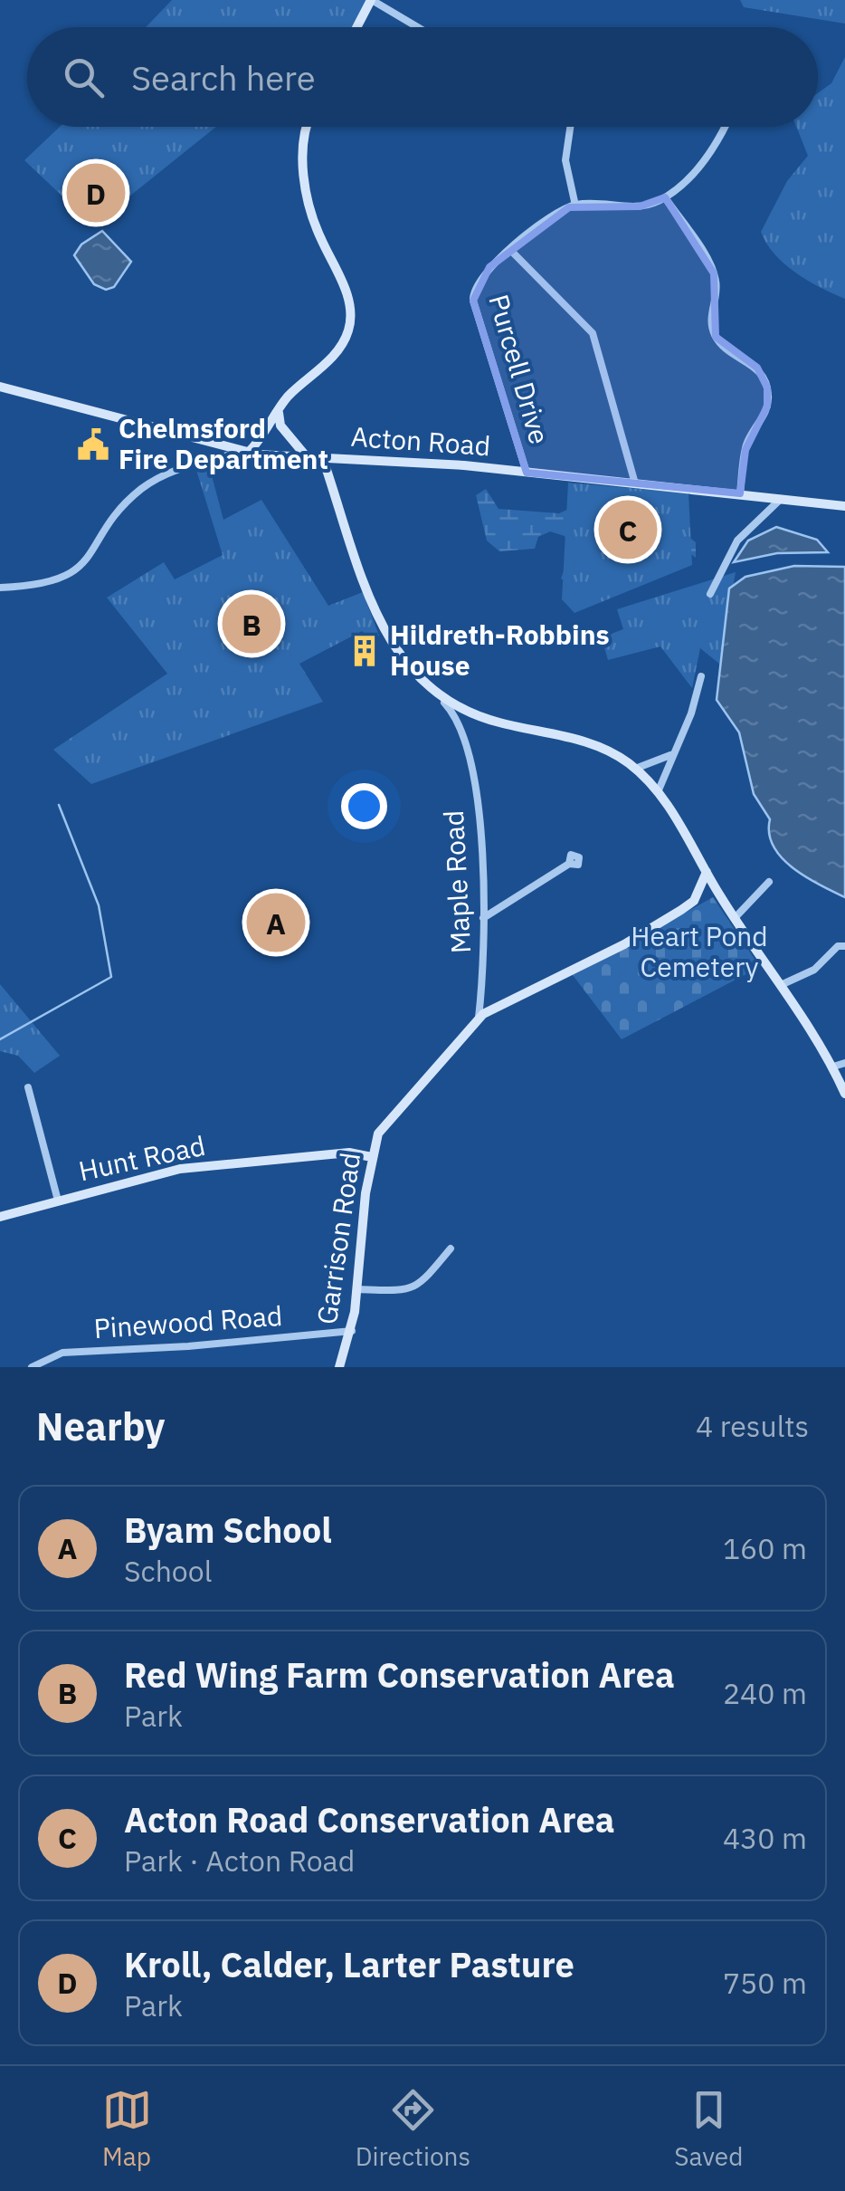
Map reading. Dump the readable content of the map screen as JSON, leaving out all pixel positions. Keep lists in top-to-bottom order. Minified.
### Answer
{"streets":{"main road":["Acton Road","Maple Road","Hunt Road","Garrison Road"],"street":["Purcell Drive","Pinewood Road"]},"crossings":[["Purcell Drive","Acton Road"],["Acton Road","Maple Road"],["Maple Road","Garrison Road"],["Hunt Road","Garrison Road"],["Garrison Road","Pinewood Road"]],"parks":["Heart Pond Cemetery"],"places":{"public building":["Chelmsford Fire Department"],"building":["Hildreth-Robbins House"]},"page":{"search":"Search here","pins":["D","C","B","A"],"heading":["Nearby","4 results"],"list":[{"mark":"A","name":"Byam School","note":"School","value":"160 m"},{"mark":"B","name":"Red Wing Farm Conservation Area","note":"Park","value":"240 m"},{"mark":"C","name":"Acton Road Conservation Area","note":"Park · Acton Road","value":"430 m"},{"mark":"D","name":"Kroll, Calder, Larter Pasture","note":"Park","value":"750 m"}],"nav":["Map","Directions","Saved"]}}
